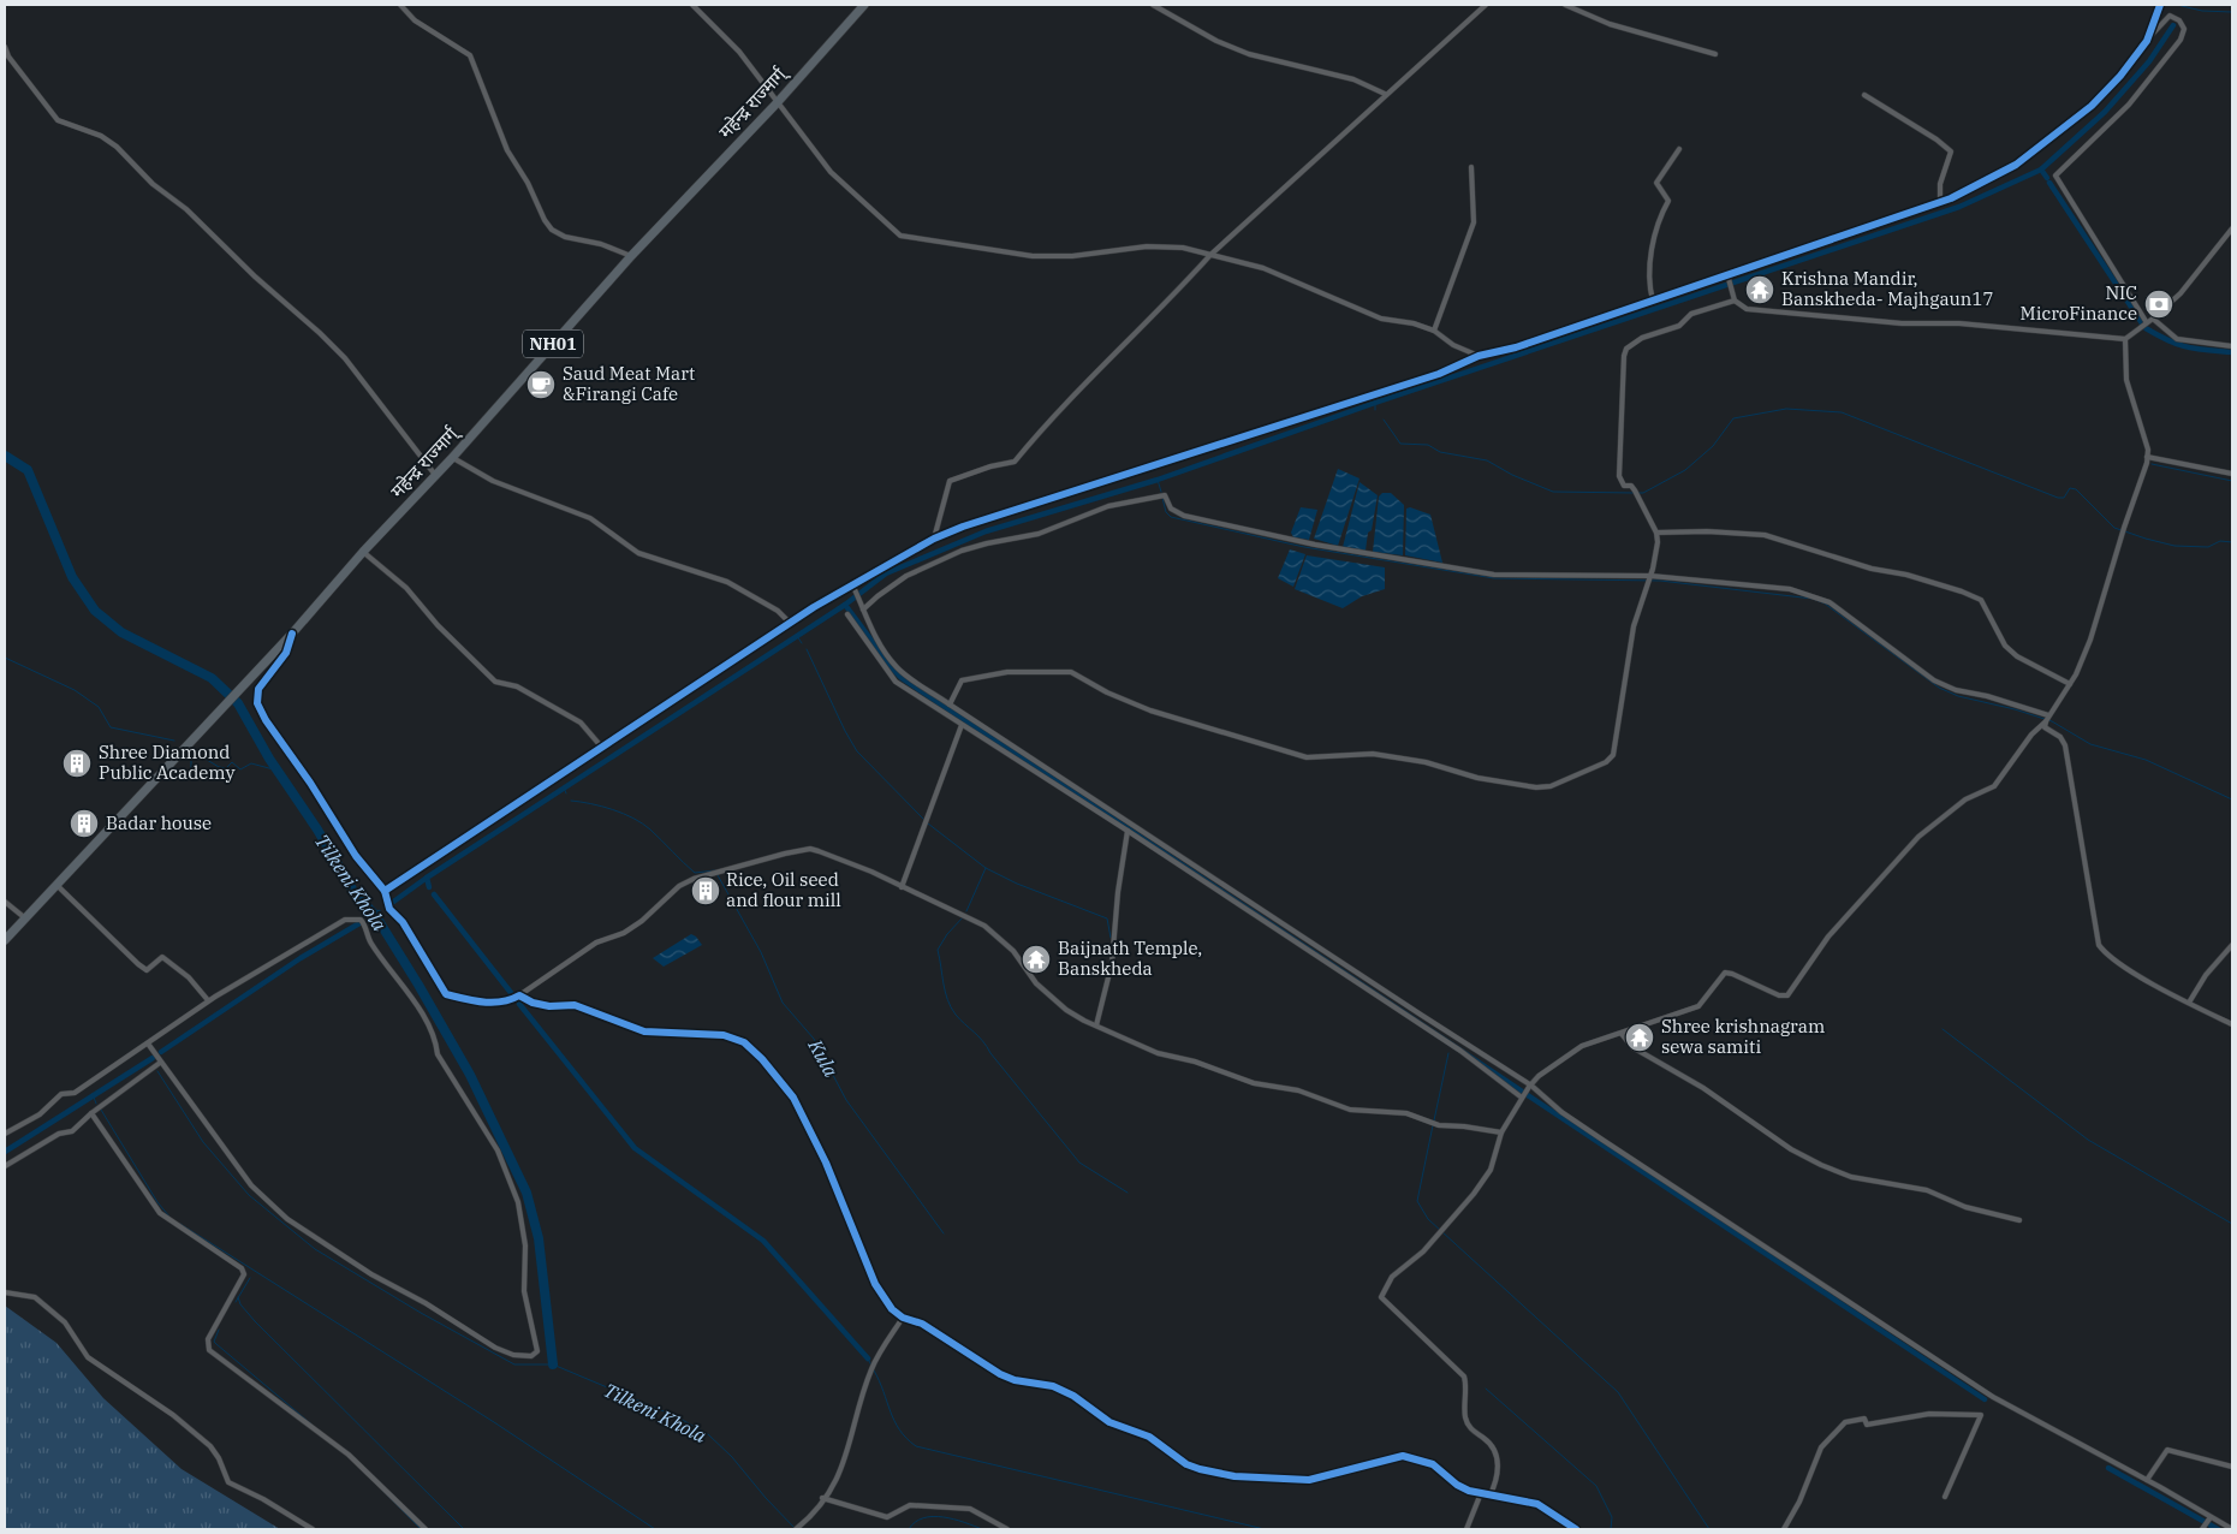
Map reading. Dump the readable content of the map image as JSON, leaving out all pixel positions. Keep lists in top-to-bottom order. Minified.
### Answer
{"streets":{"highway":["महेन्द्र राज्मार्ग्","NH01"]},"water":["Tilkeni Khola","Kula"],"places":{"temple":["Krishna Mandir, Banskheda- Majhgaun17","Baijnath Temple, Banskheda","Shree krishnagram sewa samiti"],"bank":["NIC MicroFinance"],"cafe":["Saud Meat Mart &Firangi Cafe"],"building":["Shree Diamond Public Academy","Badar house","Rice, Oil seed and flour mill"]}}
